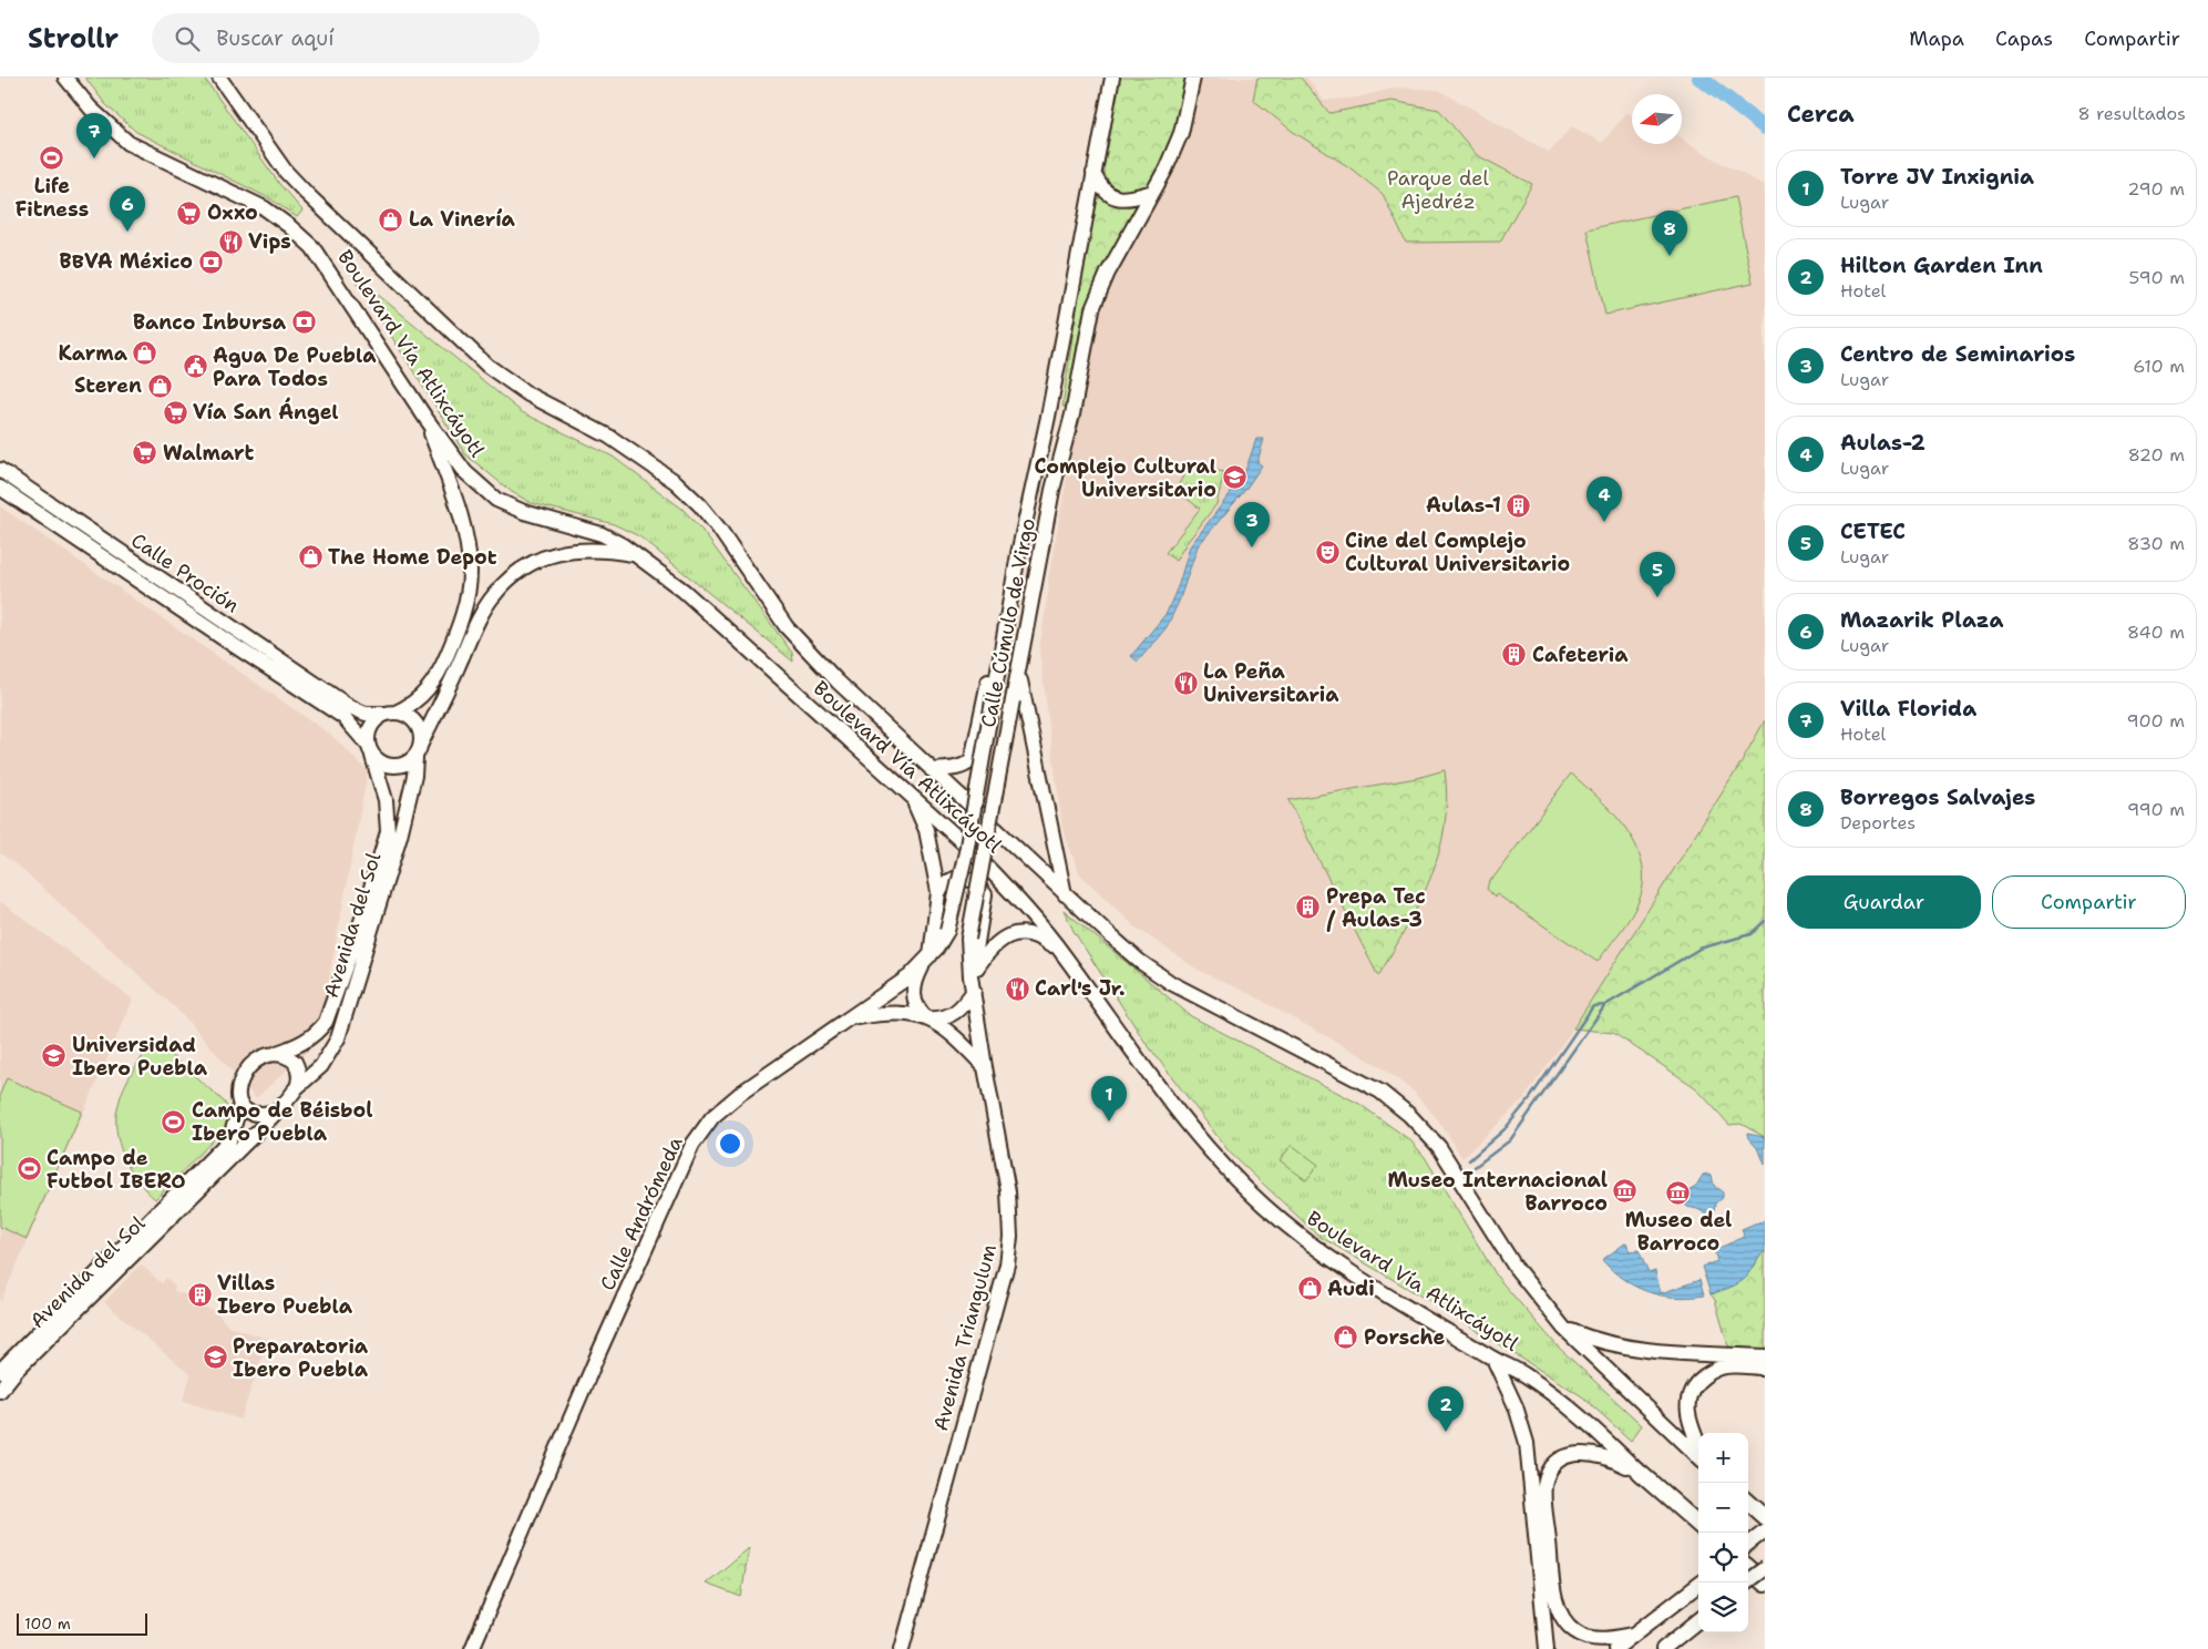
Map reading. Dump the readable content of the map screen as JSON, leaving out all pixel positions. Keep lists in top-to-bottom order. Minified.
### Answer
{"streets":{"main road":["Boulevard Vía Atlixcáyotl","Calle Proción","Calle Cúmulo de Virgo","Avenida del Sol","Calle Andrómeda","Avenida Triangulum"]},"crossings":[["Calle Cúmulo de Virgo","Calle Andrómeda"],["Calle Cúmulo de Virgo","Avenida Triangulum"]],"parks":["Parque del Ajedréz"],"places":{"sports":["Life Fitness","Campo de Béisbol Ibero Puebla","Campo de Futbol IBERO"],"supermarket":["Oxxo","Vía San Ángel","Walmart"],"shop":["La Vinería","Karma","Steren","The Home Depot","Audi","Porsche"],"restaurant":["Vips","La Peña Universitaria","Carl's Jr."],"bank":["BBVA México","Banco Inbursa"],"public building":["Agua De Puebla Para Todos"],"school or university":["Complejo Cultural Universitario","Universidad Ibero Puebla","Preparatoria Ibero Puebla"],"building":["Aulas-1","Cafeteria","Prepa Tec / Aulas-3","Villas Ibero Puebla"],"theatre":["Cine del Complejo Cultural Universitario"],"museum":["Museo Internacional Barroco","Museo del Barroco"]},"scale_bar":"100 m","north":"left","page":{"header":"Strollr","search":"Buscar aquí","nav":["Mapa","Capas","Compartir"],"heading":["Cerca","8 resultados"],"pins":["7","6","8","4","3","5","1","2"],"list":[{"mark":"1","name":"Torre JV Inxignia","note":"Lugar","value":"290 m"},{"mark":"2","name":"Hilton Garden Inn","note":"Hotel","value":"590 m"},{"mark":"3","name":"Centro de Seminarios","note":"Lugar","value":"610 m"},{"mark":"4","name":"Aulas-2","note":"Lugar","value":"820 m"},{"mark":"5","name":"CETEC","note":"Lugar","value":"830 m"},{"mark":"6","name":"Mazarik Plaza","note":"Lugar","value":"840 m"},{"mark":"7","name":"Villa Florida","note":"Hotel","value":"900 m"},{"mark":"8","name":"Borregos Salvajes","note":"Deportes","value":"990 m"}],"buttons":["Guardar","Compartir"],"map_buttons":["+","−"],"scale":"100 m"}}
